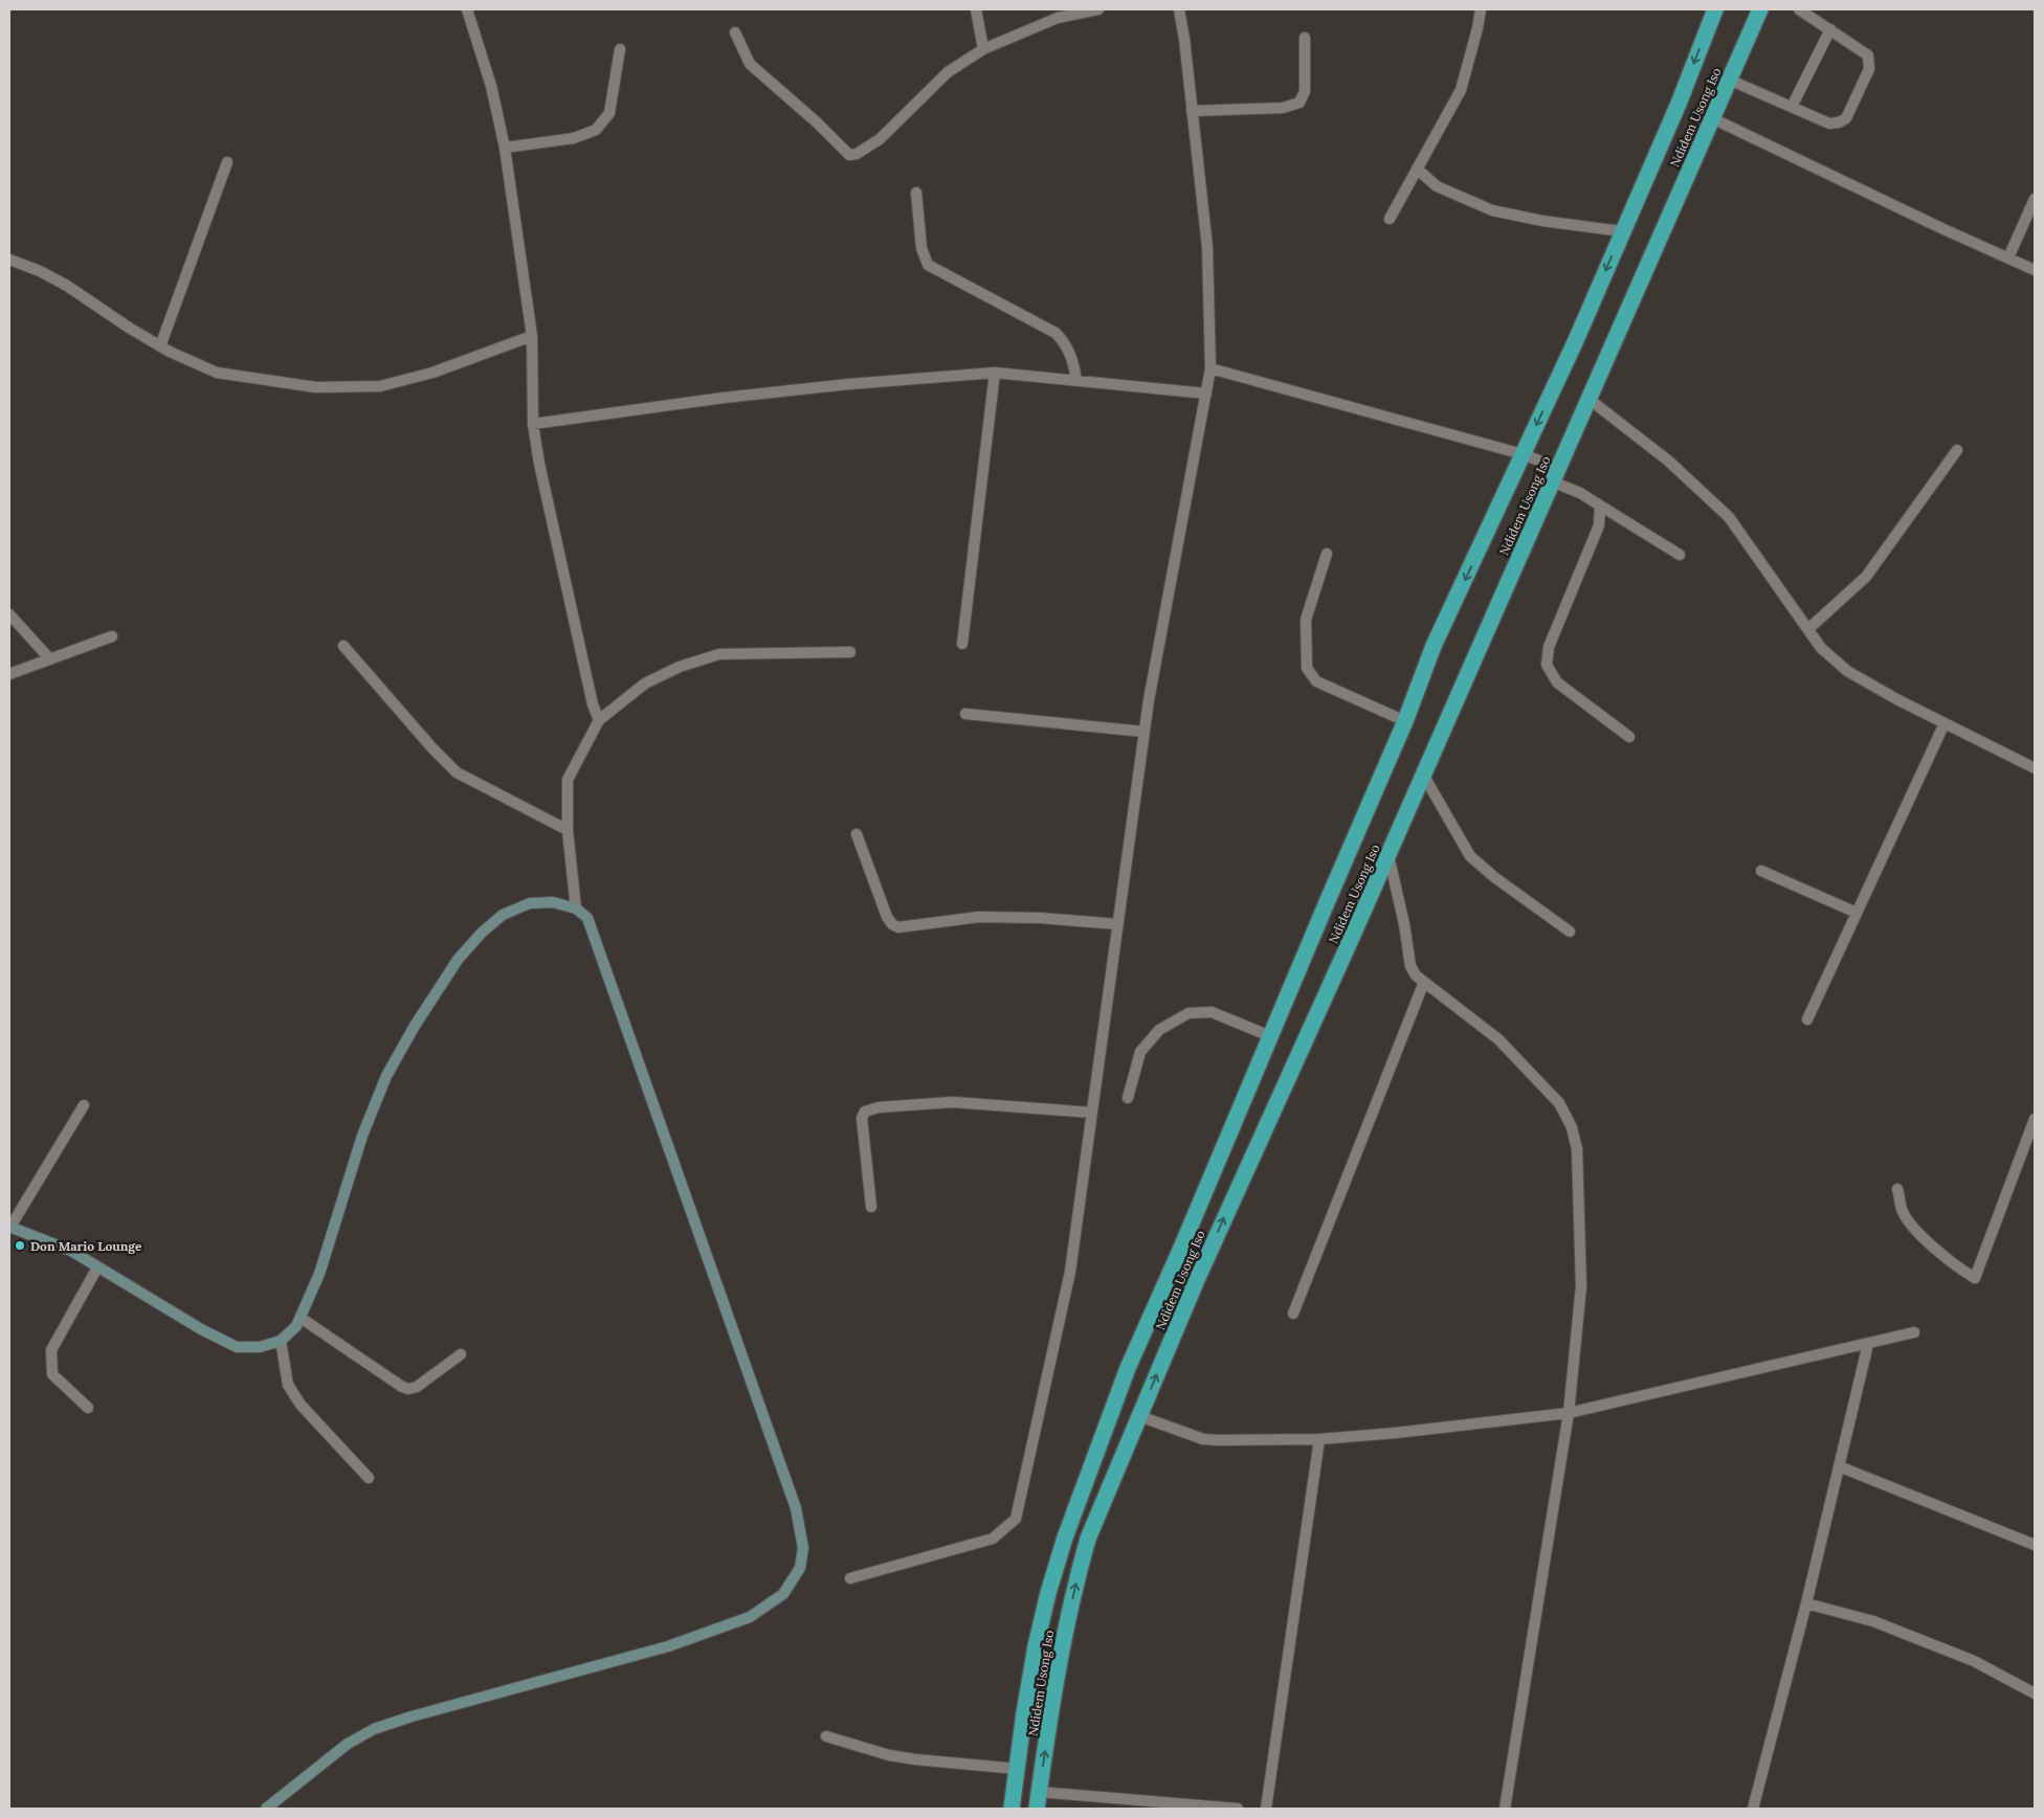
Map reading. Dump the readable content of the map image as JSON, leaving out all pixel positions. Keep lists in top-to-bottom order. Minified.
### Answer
{"streets":{"highway":["Ndidem Usong Iso"]},"places":["Don Mario Lounge"]}
